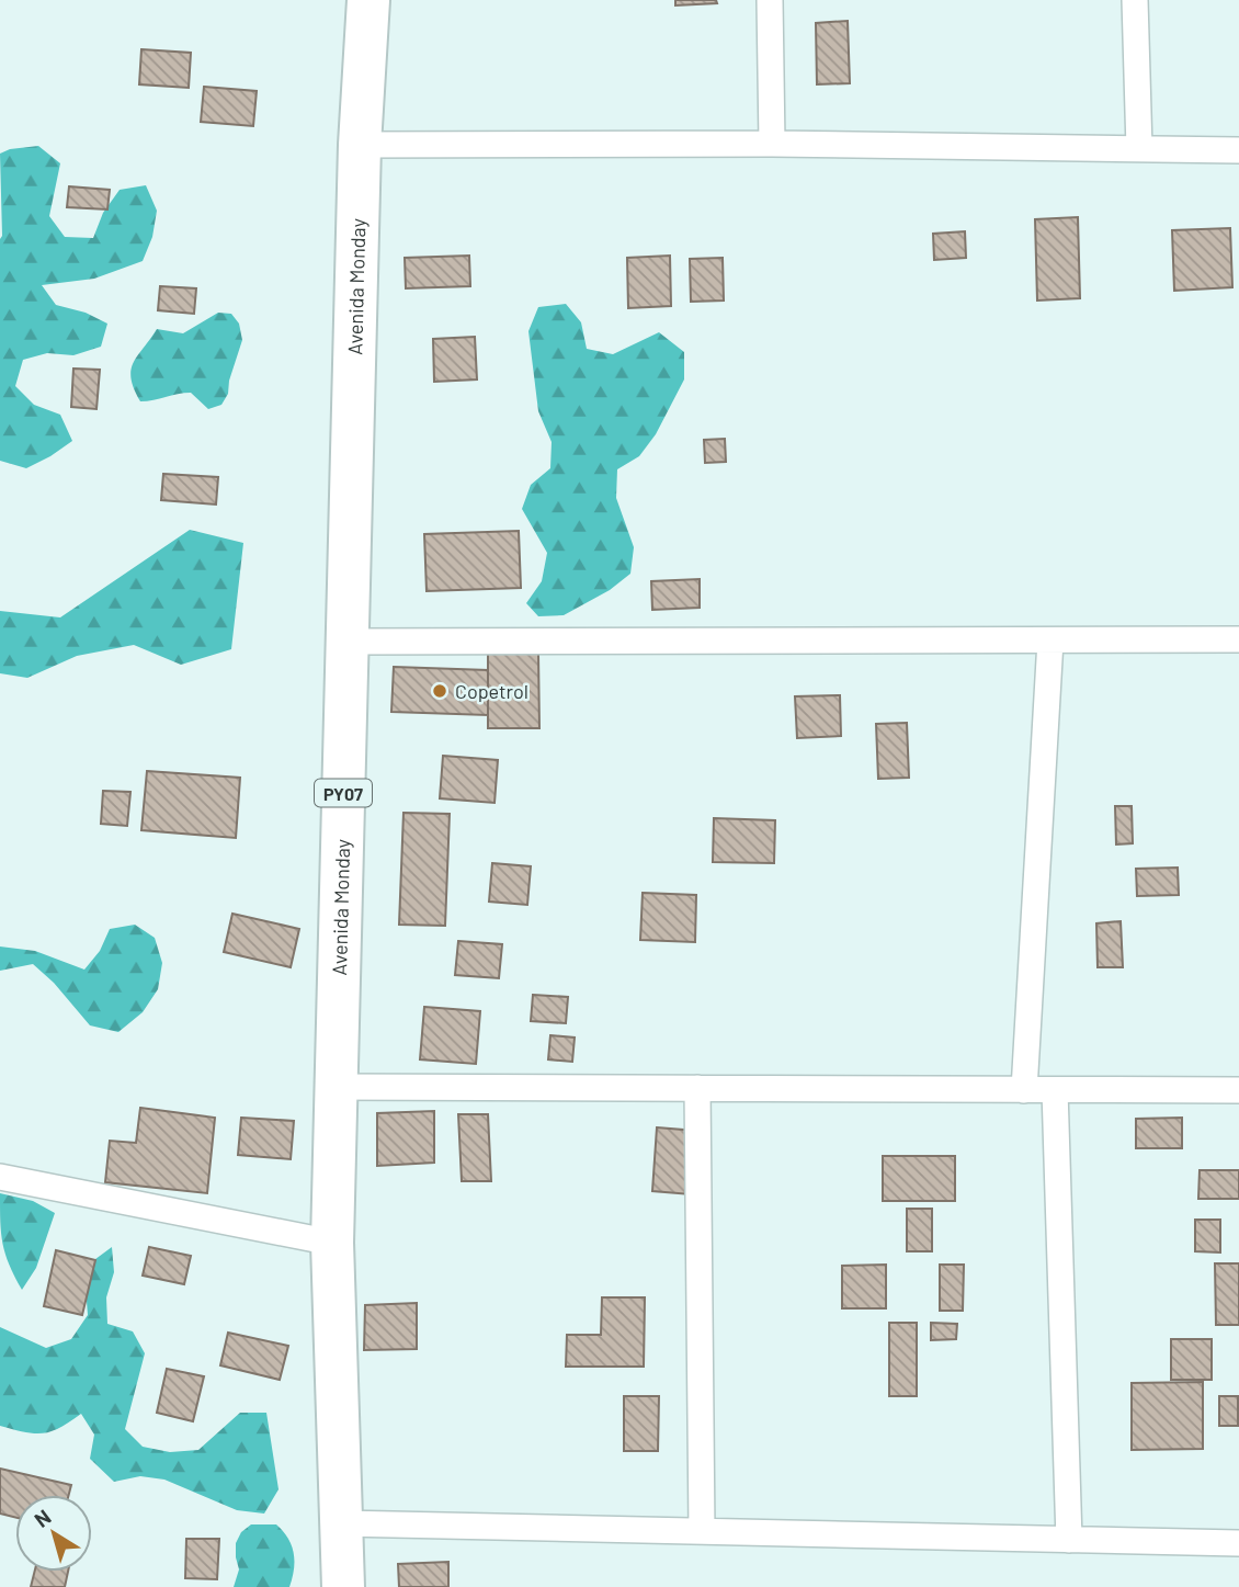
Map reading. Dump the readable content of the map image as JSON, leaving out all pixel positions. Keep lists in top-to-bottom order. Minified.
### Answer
{"streets":{"highway":["Avenida Monday","PY07"]},"places":["Copetrol"],"north":"top left"}
